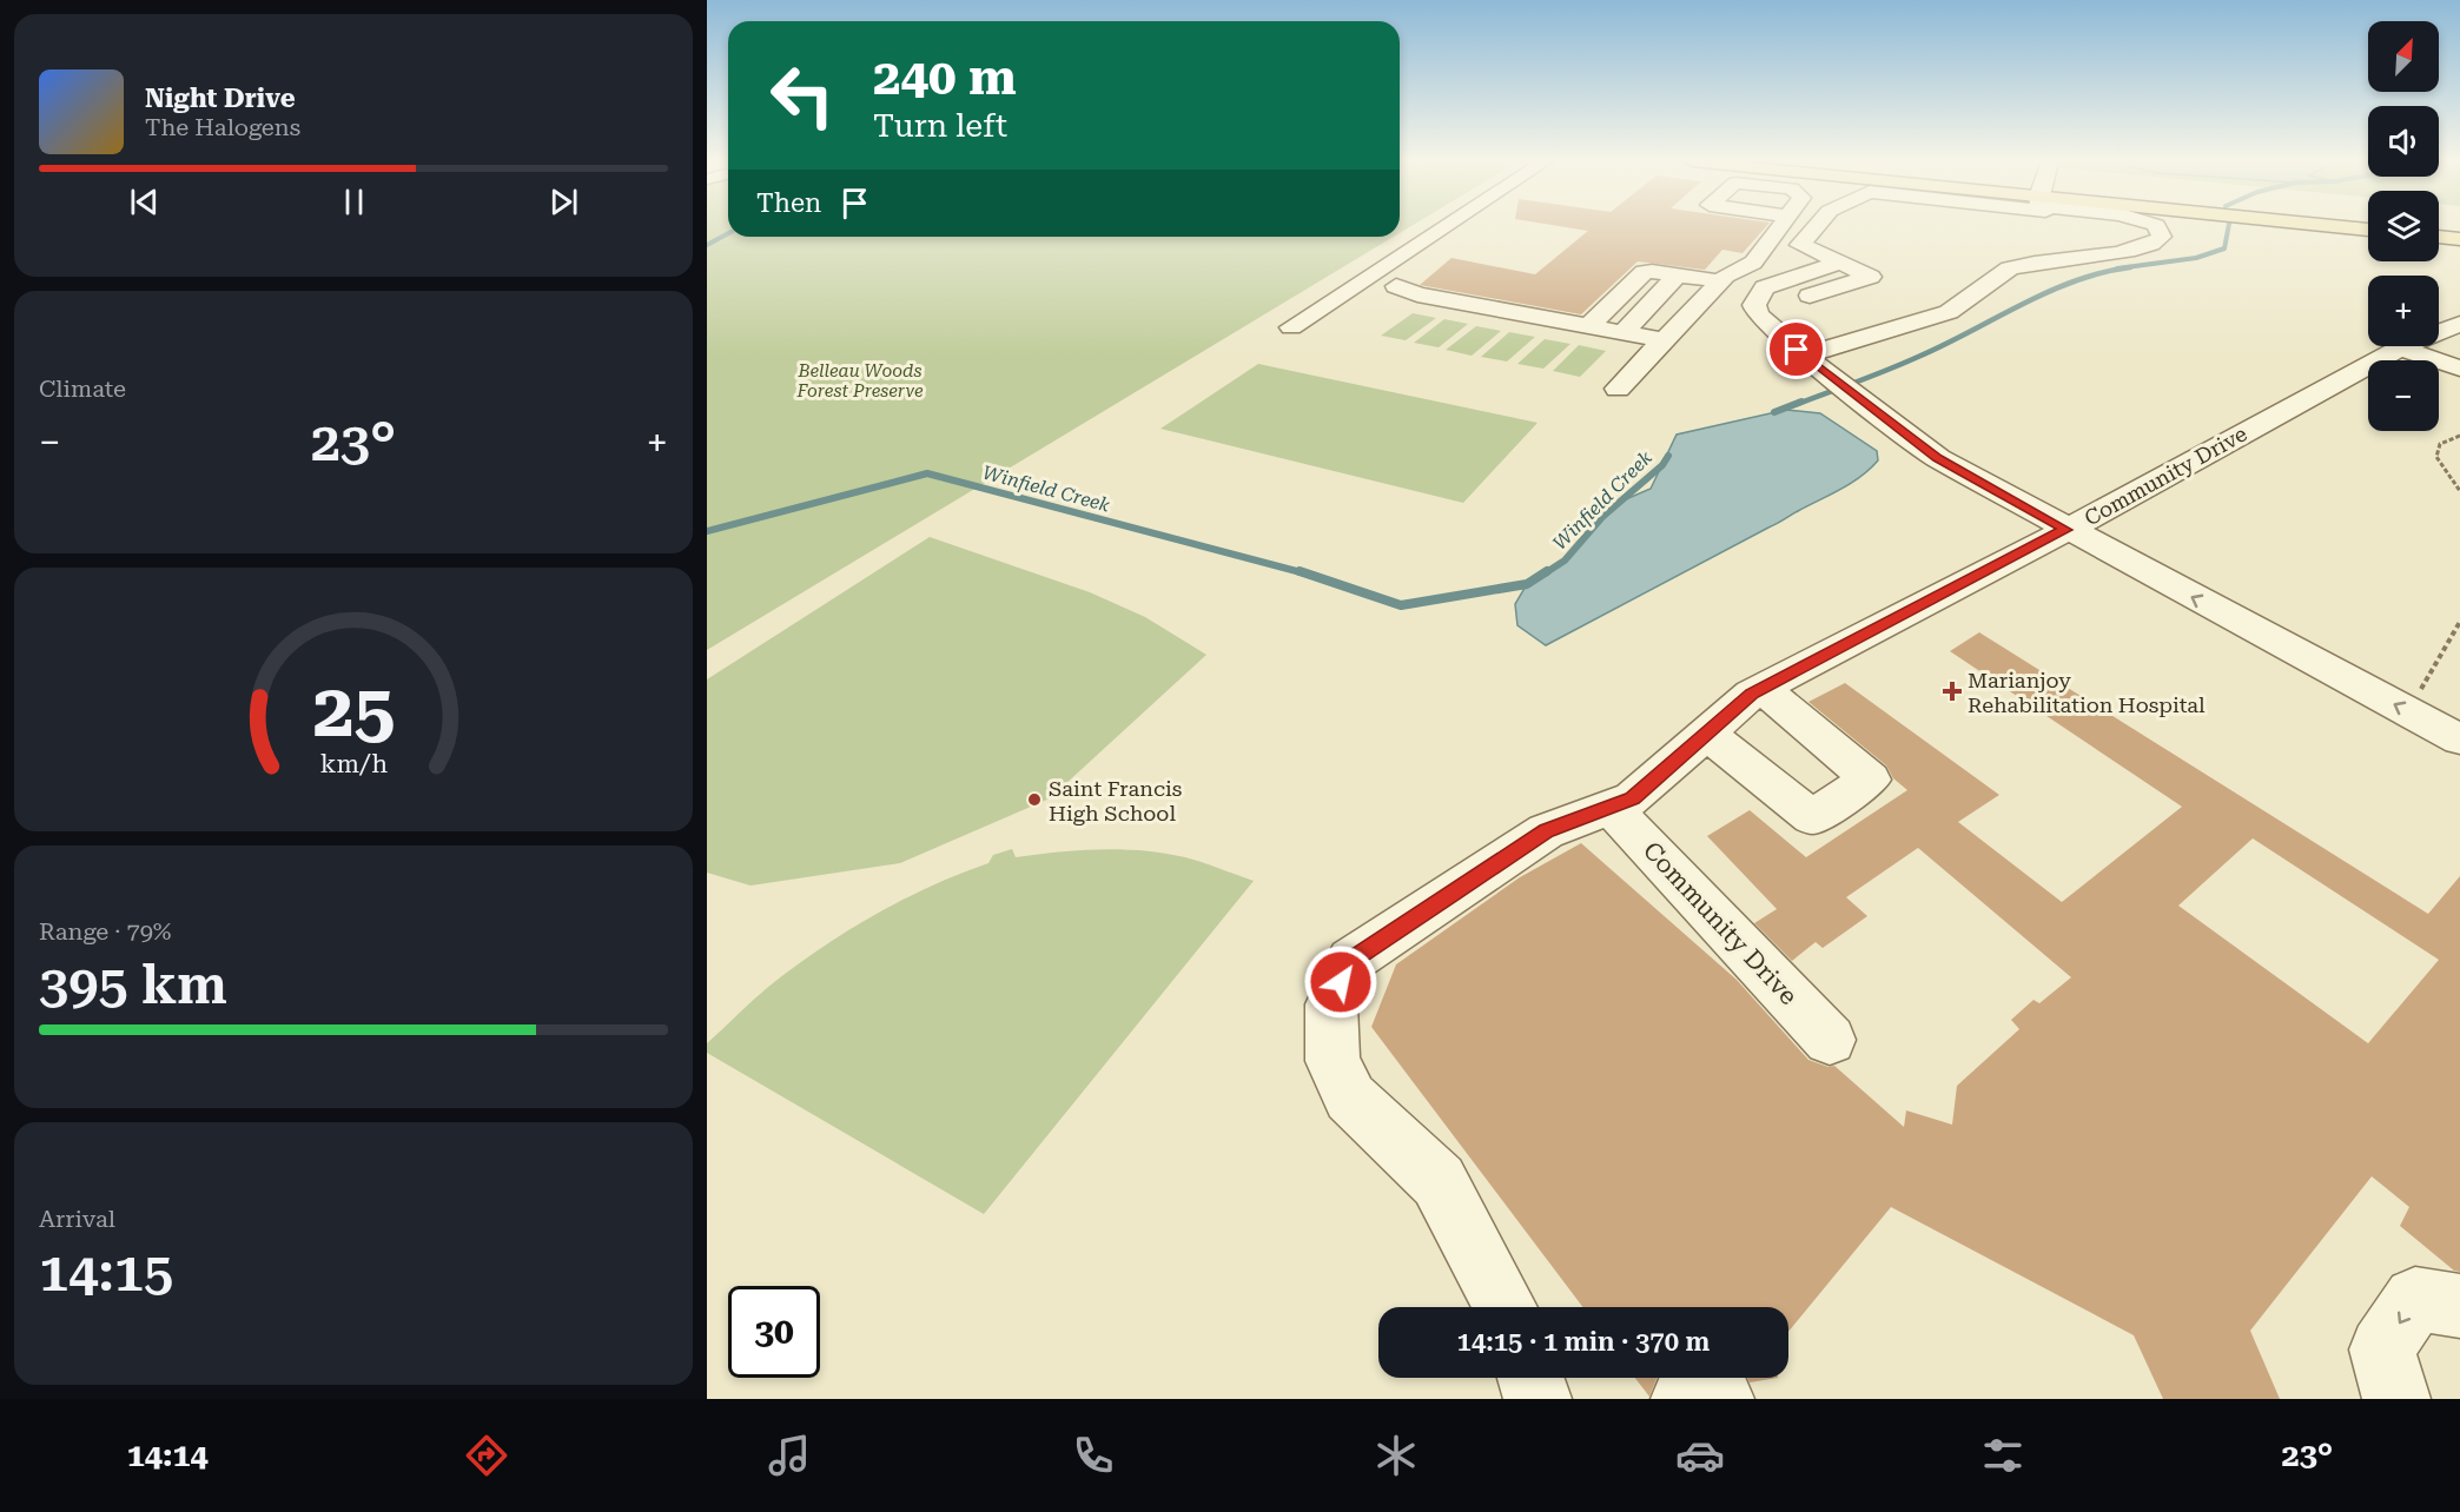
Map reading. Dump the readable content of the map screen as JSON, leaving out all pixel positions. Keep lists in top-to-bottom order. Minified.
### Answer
{"streets":{"street":["Community Drive"]},"water":["Winfield Creek"],"parks":["Belleau Woods Forest Preserve"],"places":{"health":["Marianjoy Rehabilitation Hospital"],"other":["Saint Francis High School"]},"north":"top right","page":{"map_buttons":["+","−"],"turn":["240 m","Turn left"],"song":["Night Drive","The Halogens"],"then":"Then","tile":["Climate",["Range · 79%","395 km"],["Arrival","14:15"]],"heat":["−","23°","+"],"limit":"30","trip":"14:15 · 1 min · 370 m","tabs":["14:14","23°"],"gauge":["25","km/h"]}}
